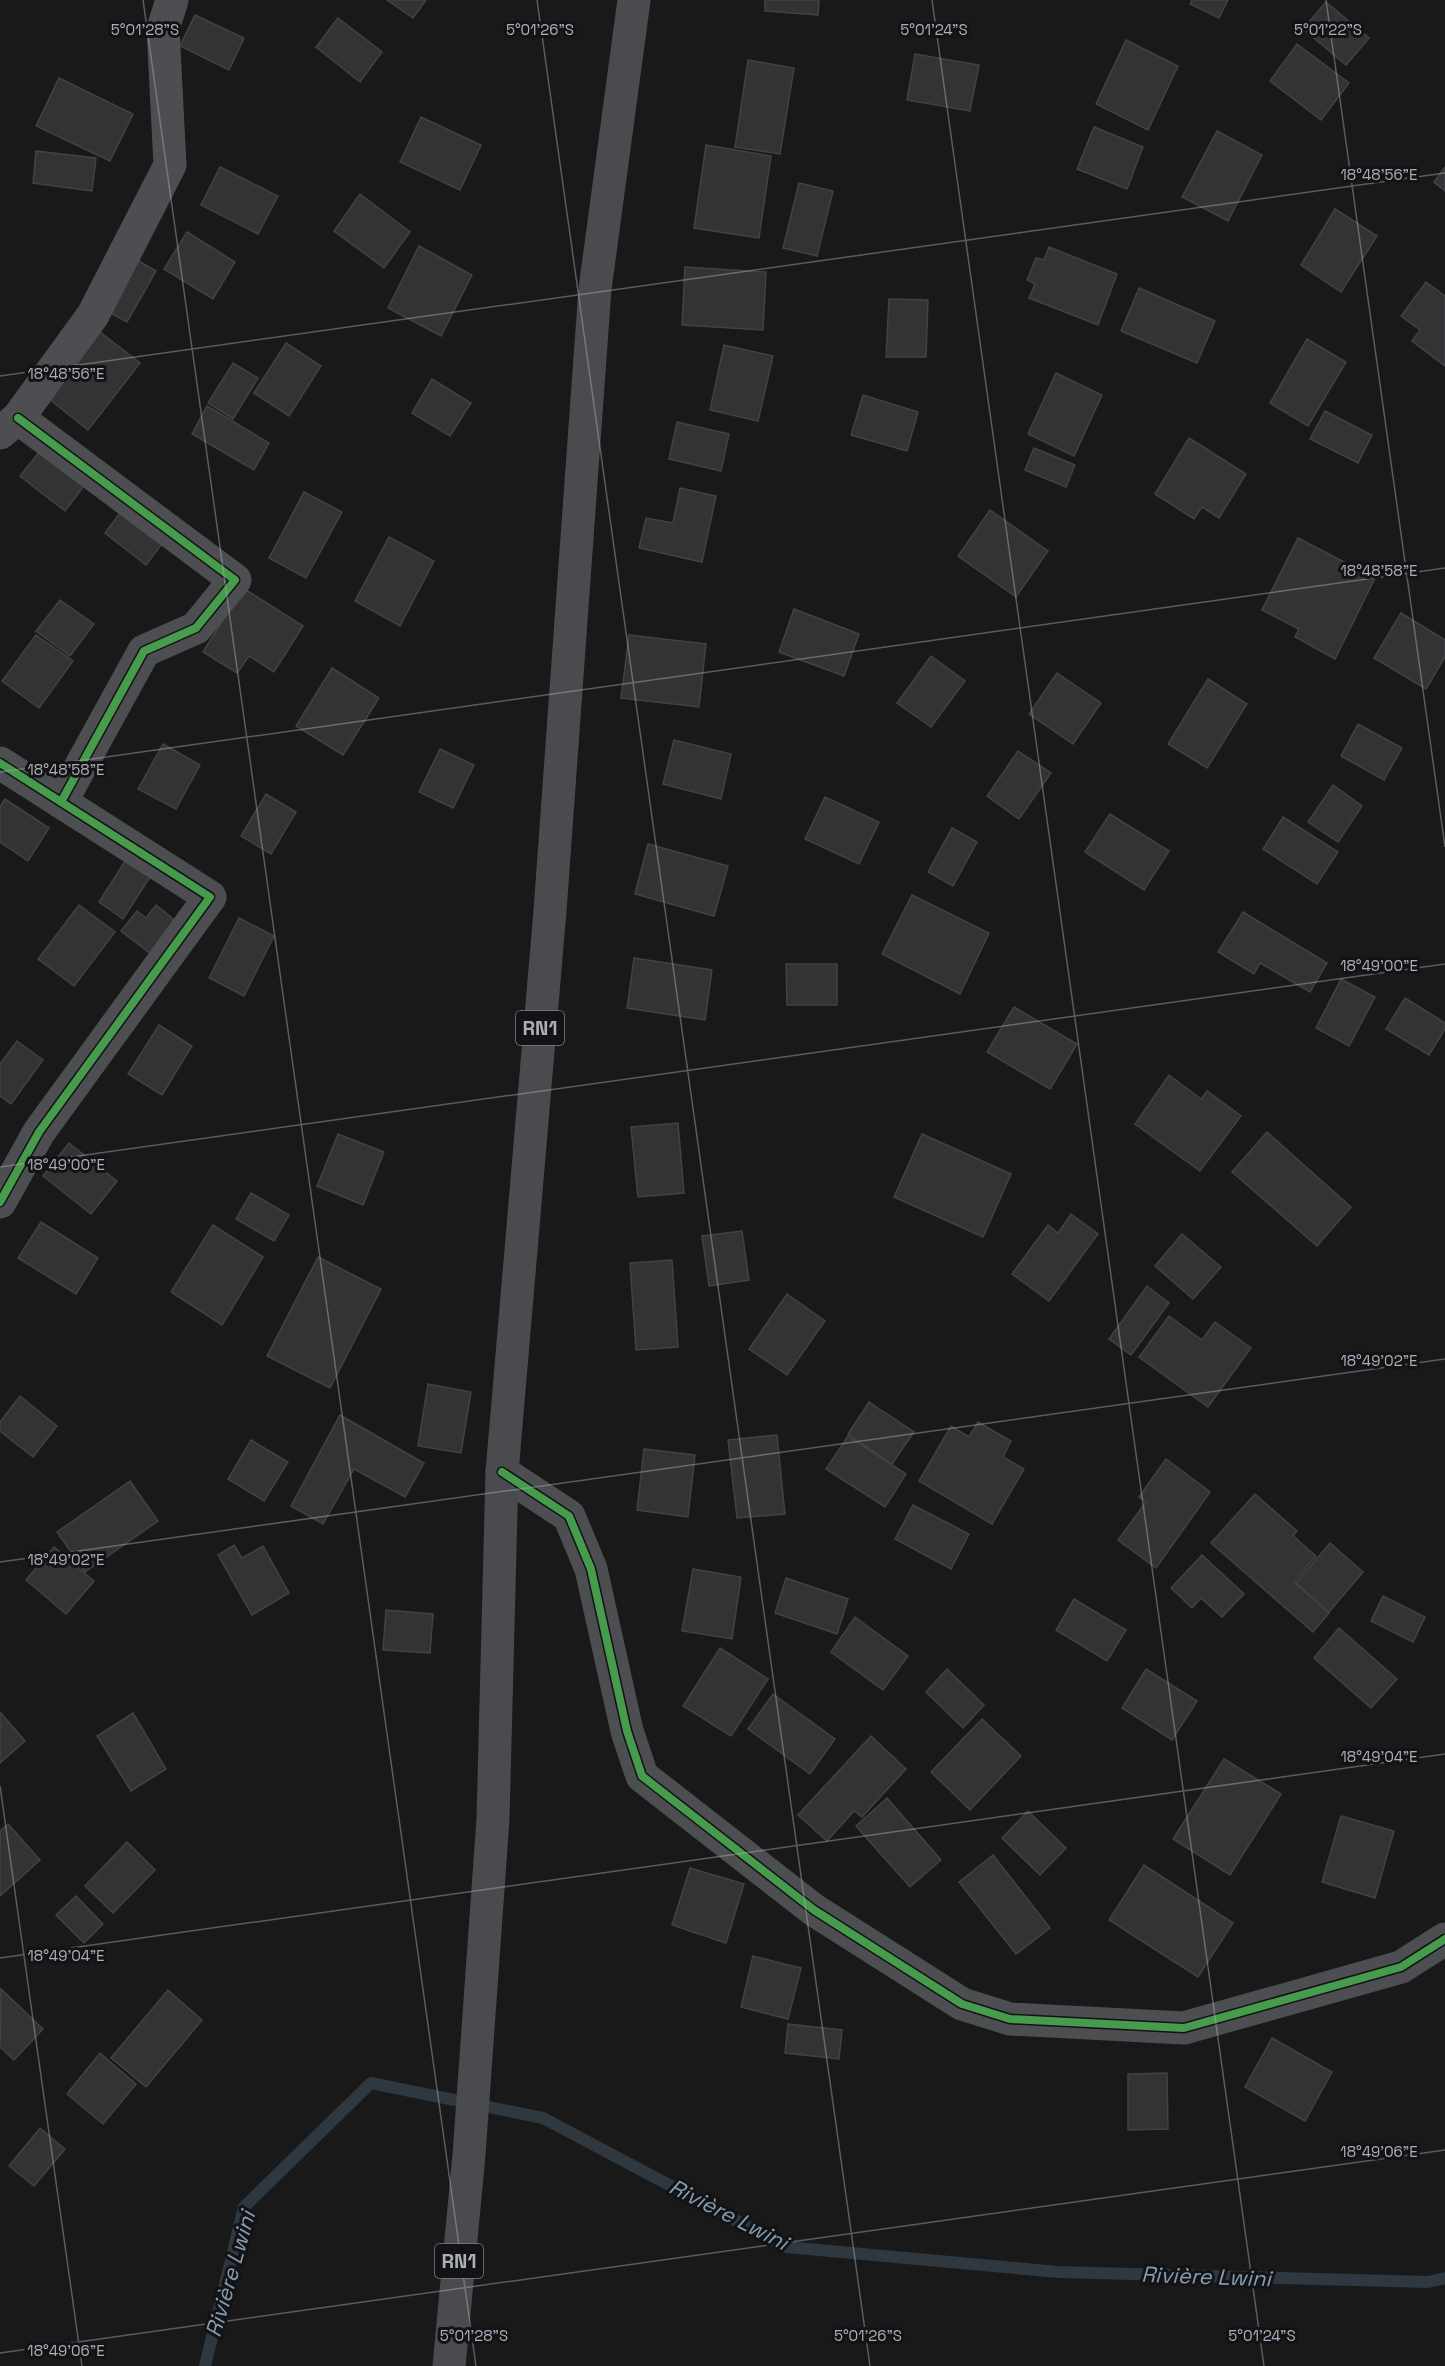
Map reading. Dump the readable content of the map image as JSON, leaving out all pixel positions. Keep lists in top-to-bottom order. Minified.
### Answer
{"streets":{"highway":["RN1"]},"water":["Rivière Lwini"],"coordinates":["5°01'28\"S","5°01'26\"S","5°01'24\"S","5°01'22\"S","18°48'56\"E","18°48'58\"E","18°49'00\"E","18°49'02\"E","18°49'04\"E","18°49'06\"E"]}
